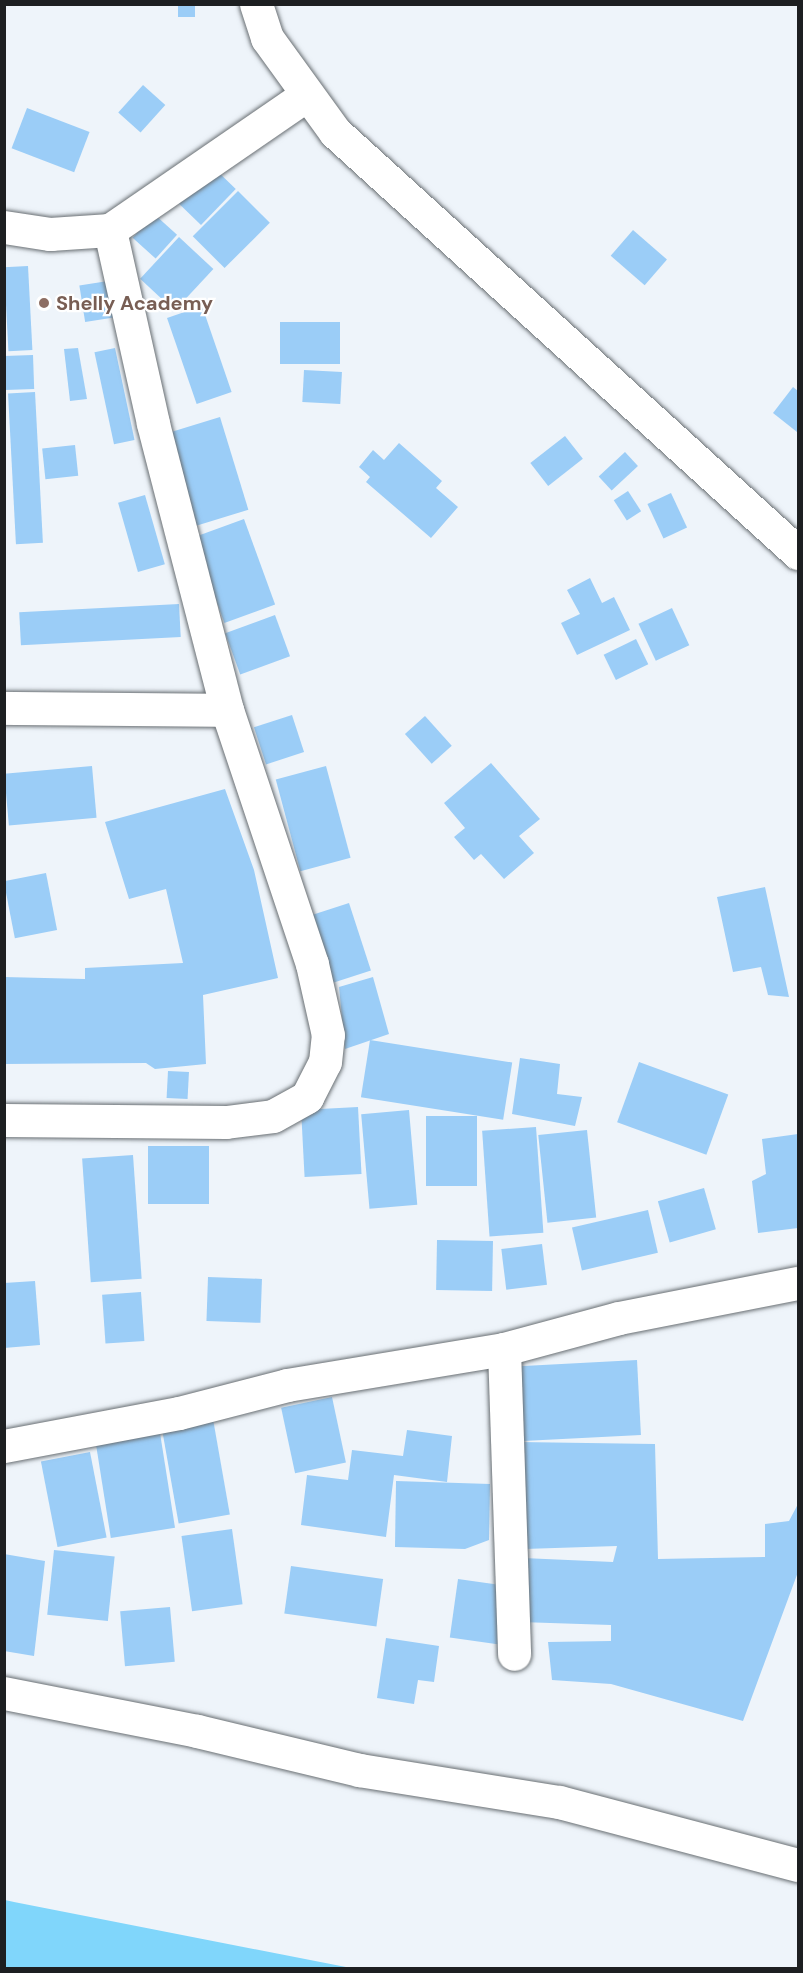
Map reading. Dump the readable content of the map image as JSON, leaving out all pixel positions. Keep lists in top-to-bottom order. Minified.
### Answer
{"places":["Shelly Academy"]}
